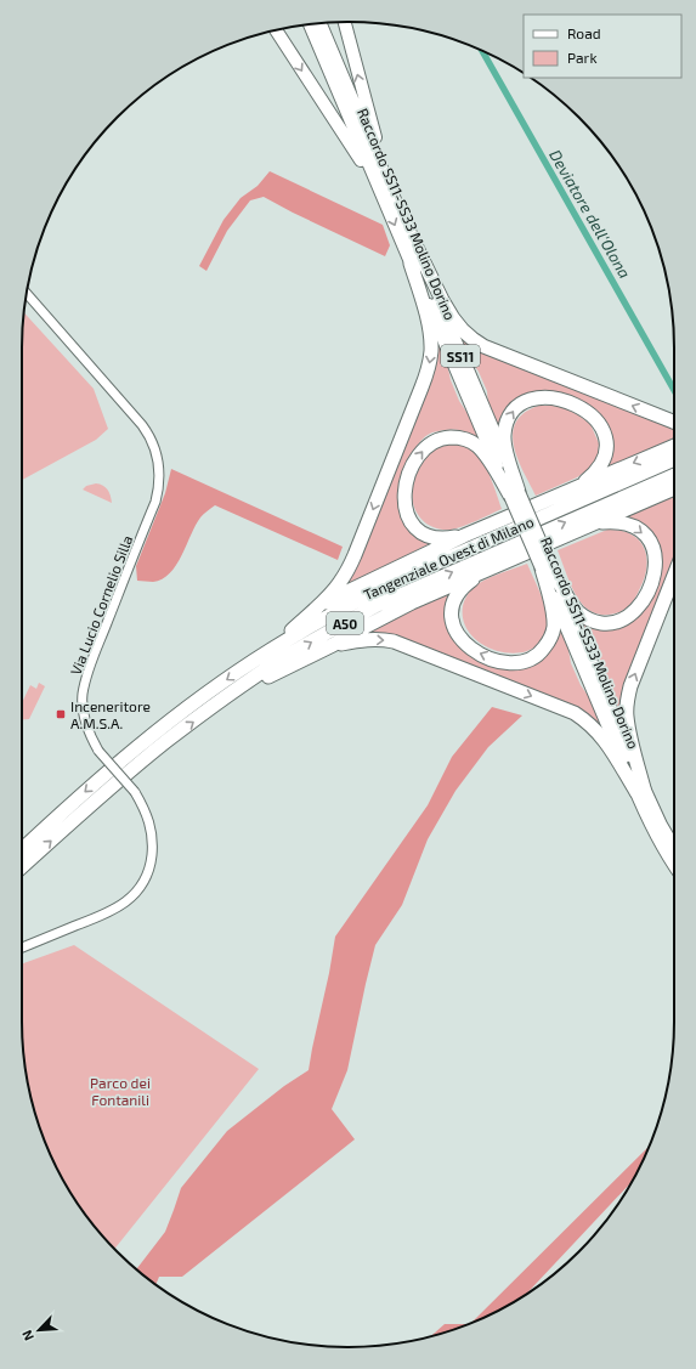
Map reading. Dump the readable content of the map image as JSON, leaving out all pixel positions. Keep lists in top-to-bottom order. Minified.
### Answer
{"streets":{"highway":["Raccordo SS11-SS33 Molino Dorino","SS11","Tangenziale Ovest di Milano","A50"],"street":["Via Lucio Cornelio Silla"]},"water":["Deviatore dell'Olona"],"parks":["Parco dei Fontanili"],"places":{"transit":["Inceneritore A.M.S.A."]},"legend":["Road","Park"],"north":"bottom left"}
